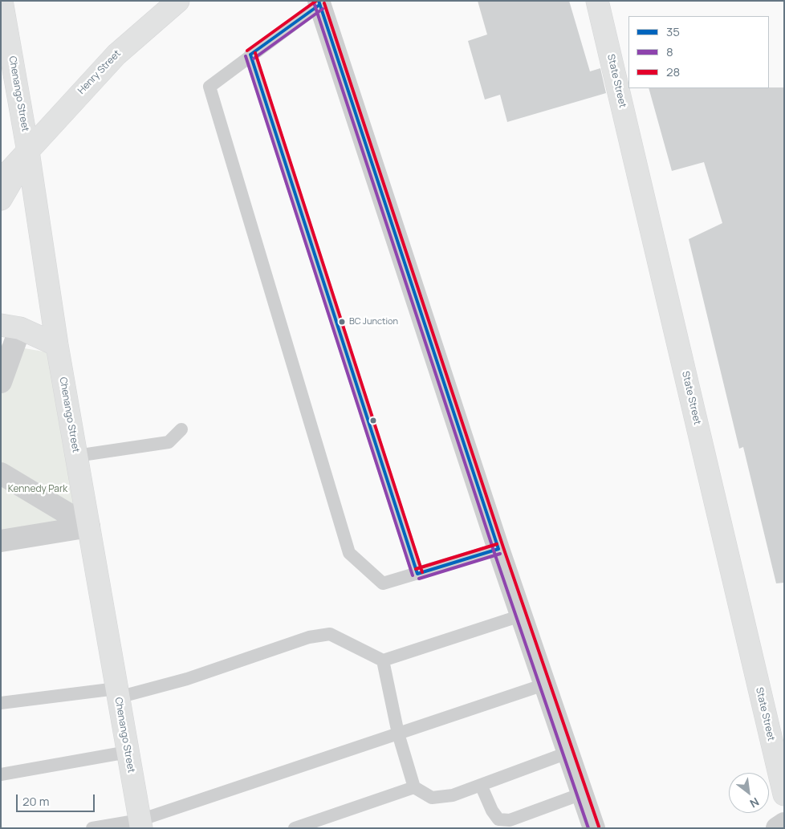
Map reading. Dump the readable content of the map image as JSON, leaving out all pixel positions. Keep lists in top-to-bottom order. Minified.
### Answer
{"streets":{"street":["Henry Street","State Street","Chenango Street"]},"crossings":[["Henry Street","Chenango Street"]],"parks":["Kennedy Park"],"places":["BC Junction"],"lines":["transit line 35","transit line 28","transit line 8"],"legend":["35","8","28"],"scale_bar":"20 m","north":"bottom right"}
